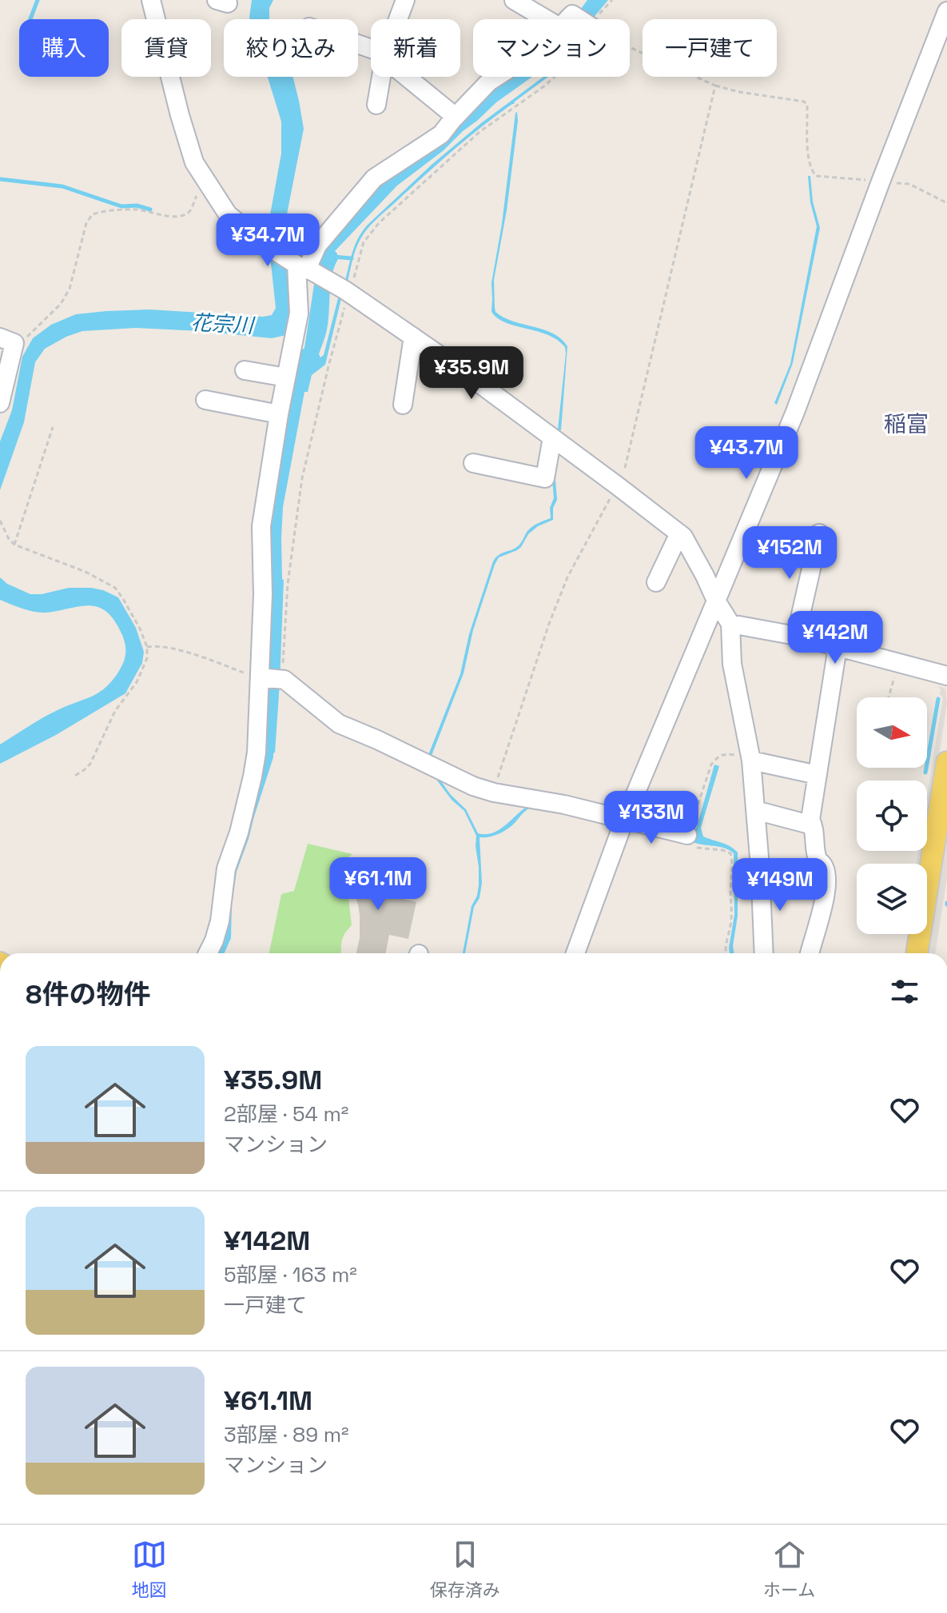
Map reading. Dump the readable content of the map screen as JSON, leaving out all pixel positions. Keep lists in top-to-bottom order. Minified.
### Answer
{"districts":["稲富"],"water":["花宗川"],"north":"right","page":{"chip":["購入","賃貸","絞り込み","新着","マンション","一戸建て"],"price":["¥34.7M","¥35.9M","¥43.7M","¥152M","¥142M","¥133M","¥61.1M","¥149M"],"heading":"8件の物件","list":[{"name":"¥35.9M","note":"2部屋 · 54 m² · マンション"},{"name":"¥142M","note":"5部屋 · 163 m² · 一戸建て"},{"name":"¥61.1M","note":"3部屋 · 89 m² · マンション"}],"tabs":["地図","保存済み","ホーム"]}}
